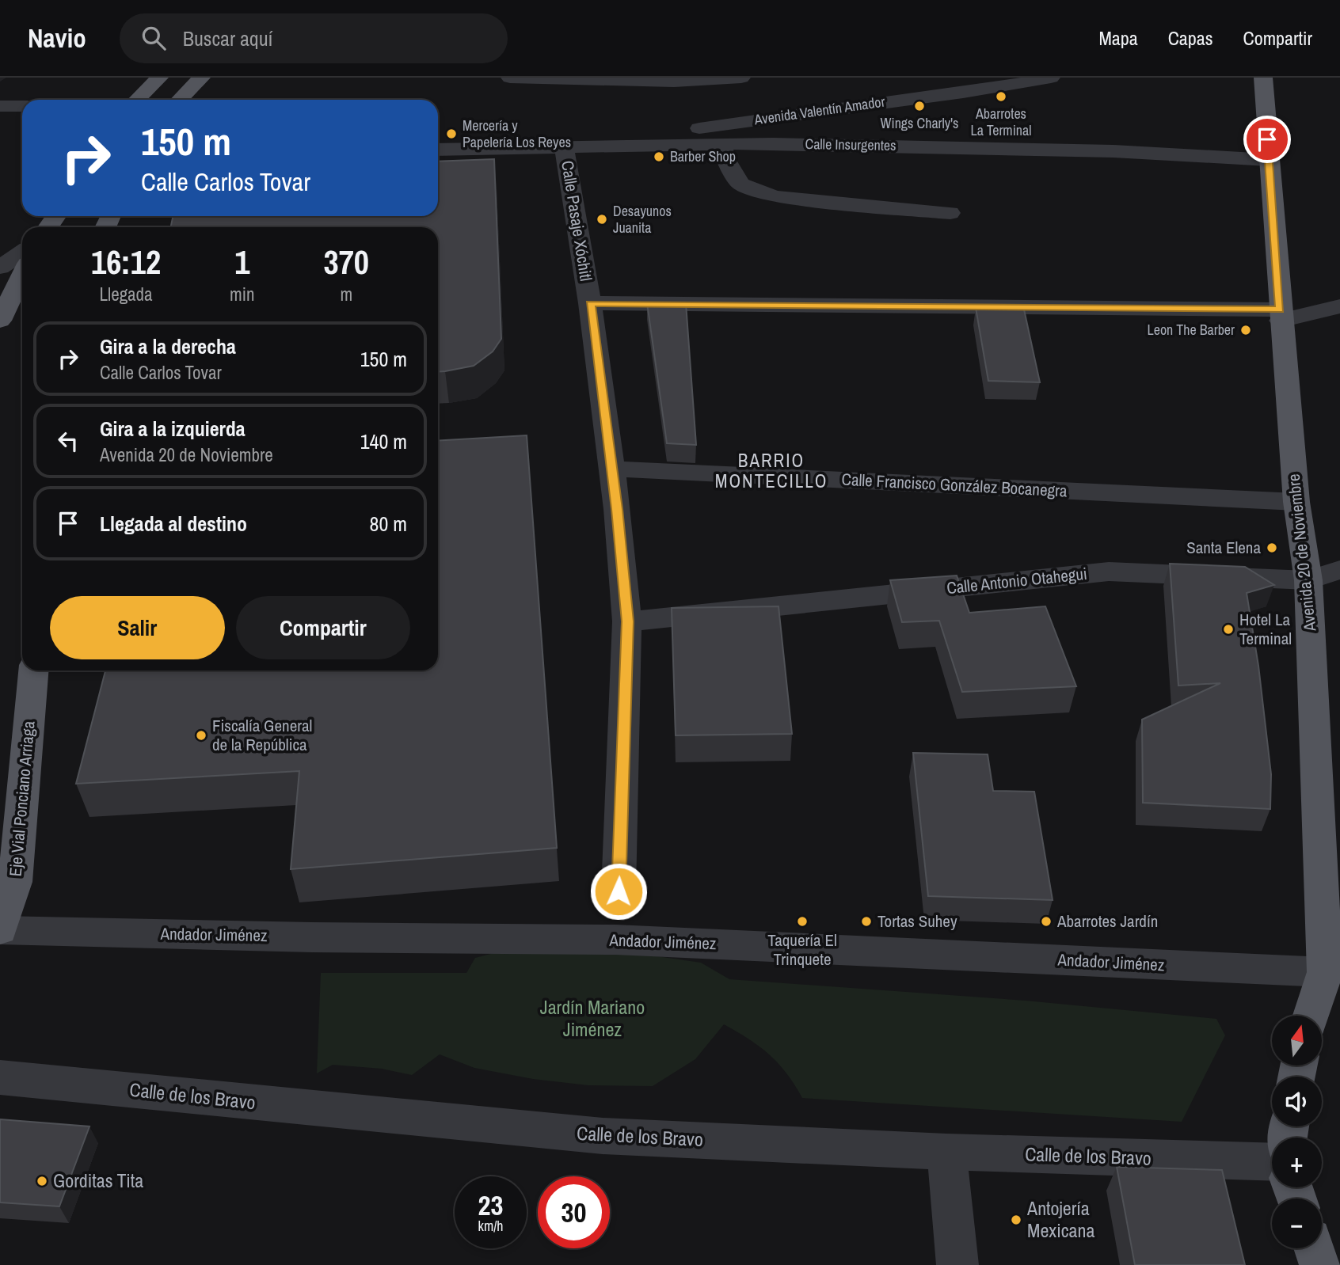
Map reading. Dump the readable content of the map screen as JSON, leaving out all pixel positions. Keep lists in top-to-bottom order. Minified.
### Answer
{"streets":{"main road":["Avenida 20 de Noviembre","Eje Vial Ponciano Arriaga"],"street":["Avenida Valentín Amador","Calle Insurgentes","Calle Pasaje Xóchitl","Calle Francisco González Bocanegra","Calle Antonio Otahegui","Andador Jiménez","Calle de los Bravo"]},"crossings":[["Avenida Valentín Amador","Calle Insurgentes"],["Avenida Valentín Amador","Calle Pasaje Xóchitl"],["Calle Insurgentes","Calle Pasaje Xóchitl"],["Calle Insurgentes","Avenida 20 de Noviembre"],["Calle Pasaje Xóchitl","Calle Francisco González Bocanegra"],["Calle Pasaje Xóchitl","Calle Antonio Otahegui"],["Calle Francisco González Bocanegra","Avenida 20 de Noviembre"],["Avenida 20 de Noviembre","Calle Antonio Otahegui"],["Avenida 20 de Noviembre","Andador Jiménez"],["Eje Vial Ponciano Arriaga","Andador Jiménez"]],"districts":["BARRIO MONTECILLO"],"parks":["Jardín Mariano Jiménez"],"places":["Abarrotes La Terminal","Wings Charly's","Mercería y Papelería Los Reyes","Barber Shop","Desayunos Juanita","Leon The Barber","Santa Elena","Hotel La Terminal","Fiscalía General de la República","Taquería El Trinquete","Tortas Suhey","Abarrotes Jardín","Gorditas Tita","Antojería Mexicana"],"north":"top","page":{"header":"Navio","search":"Buscar aquí","nav":["Mapa","Capas","Compartir"],"turn":["150 m","Calle Carlos Tovar"],"eta":["16:12","Llegada","1","min","370","m"],"list":[{"name":"Gira a la derecha","note":"Calle Carlos Tovar","value":"150 m"},{"name":"Gira a la izquierda","note":"Avenida 20 de Noviembre","value":"140 m"},{"name":"Llegada al destino","value":"80 m"}],"buttons":["Salir","Compartir"],"map_buttons":["+","−"],"speed":"23 km/h","limit":"30"}}
